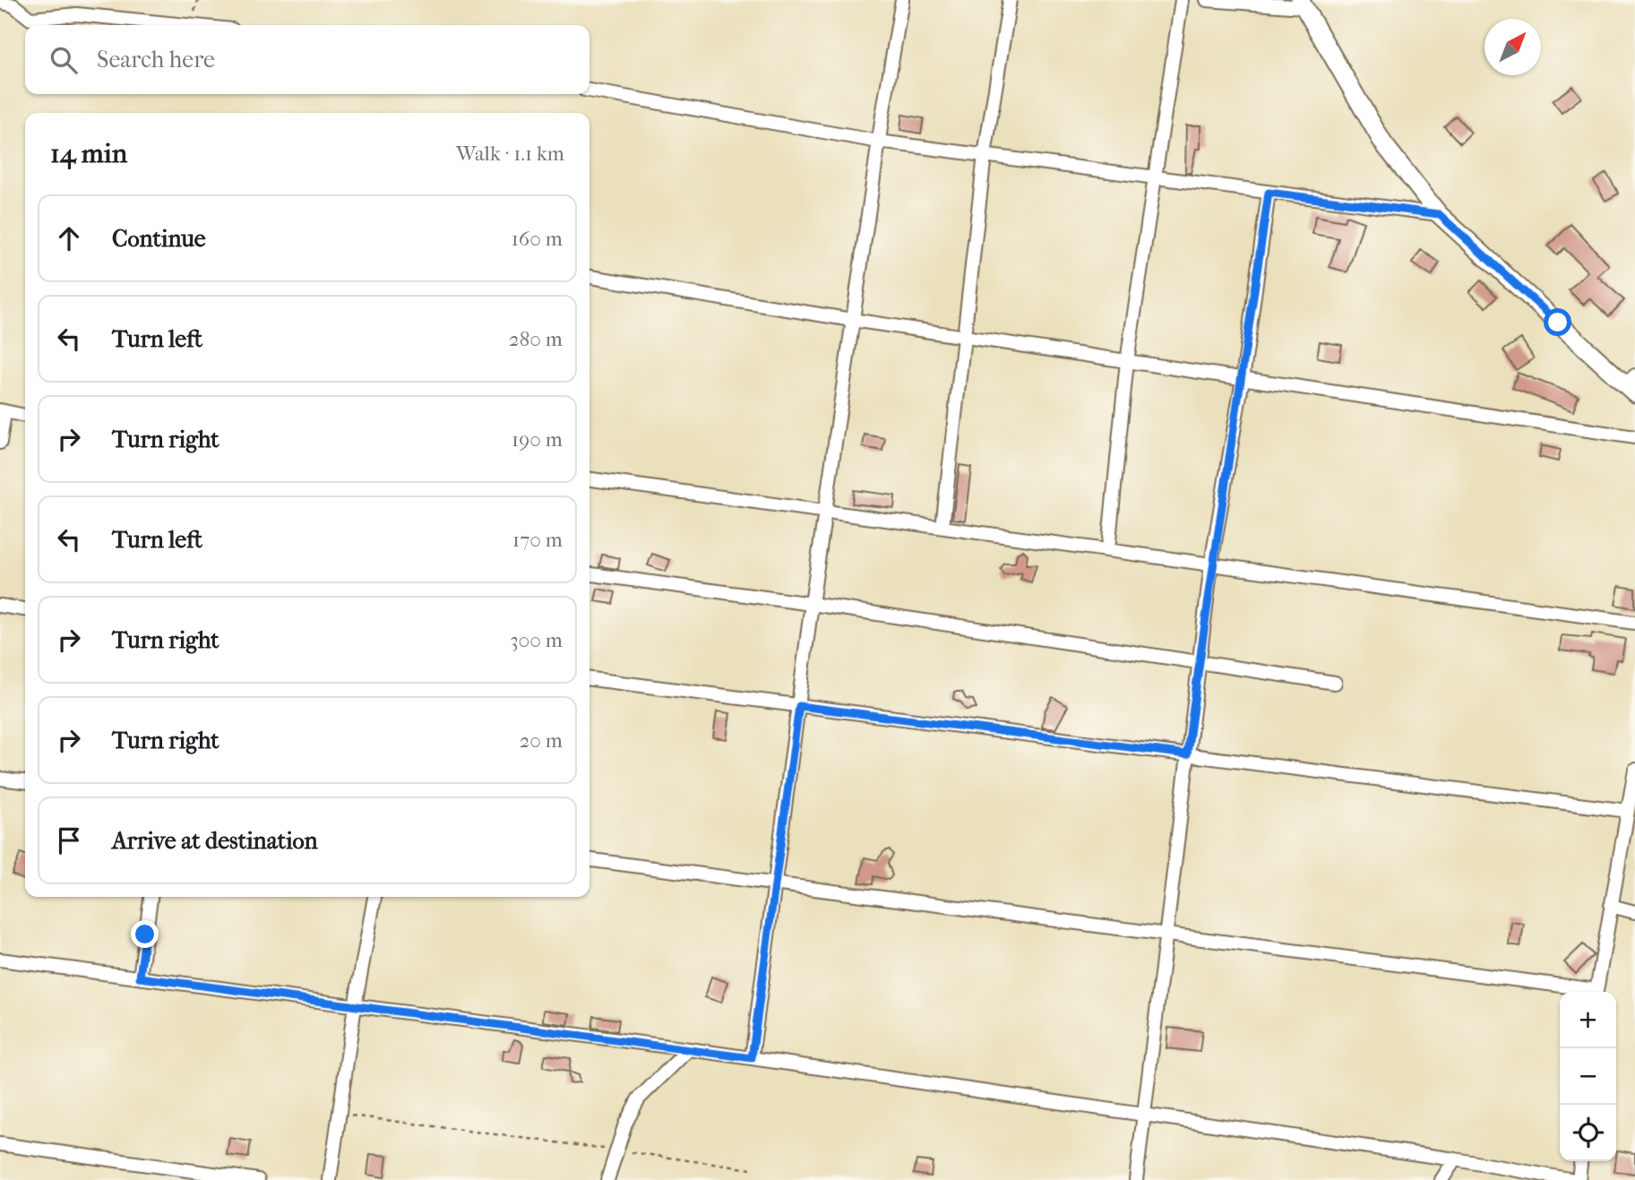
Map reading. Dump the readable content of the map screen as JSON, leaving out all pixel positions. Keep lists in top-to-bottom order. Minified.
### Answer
{"north":"top right","page":{"search":"Search here","heading":["14 min","Walk · 1.1 km"],"list":[["Continue","160 m"],["Turn left","280 m"],["Turn right","190 m"],["Turn left","170 m"],["Turn right","300 m"],["Turn right","20 m"],"Arrive at destination"],"map_buttons":["+","−"]}}
